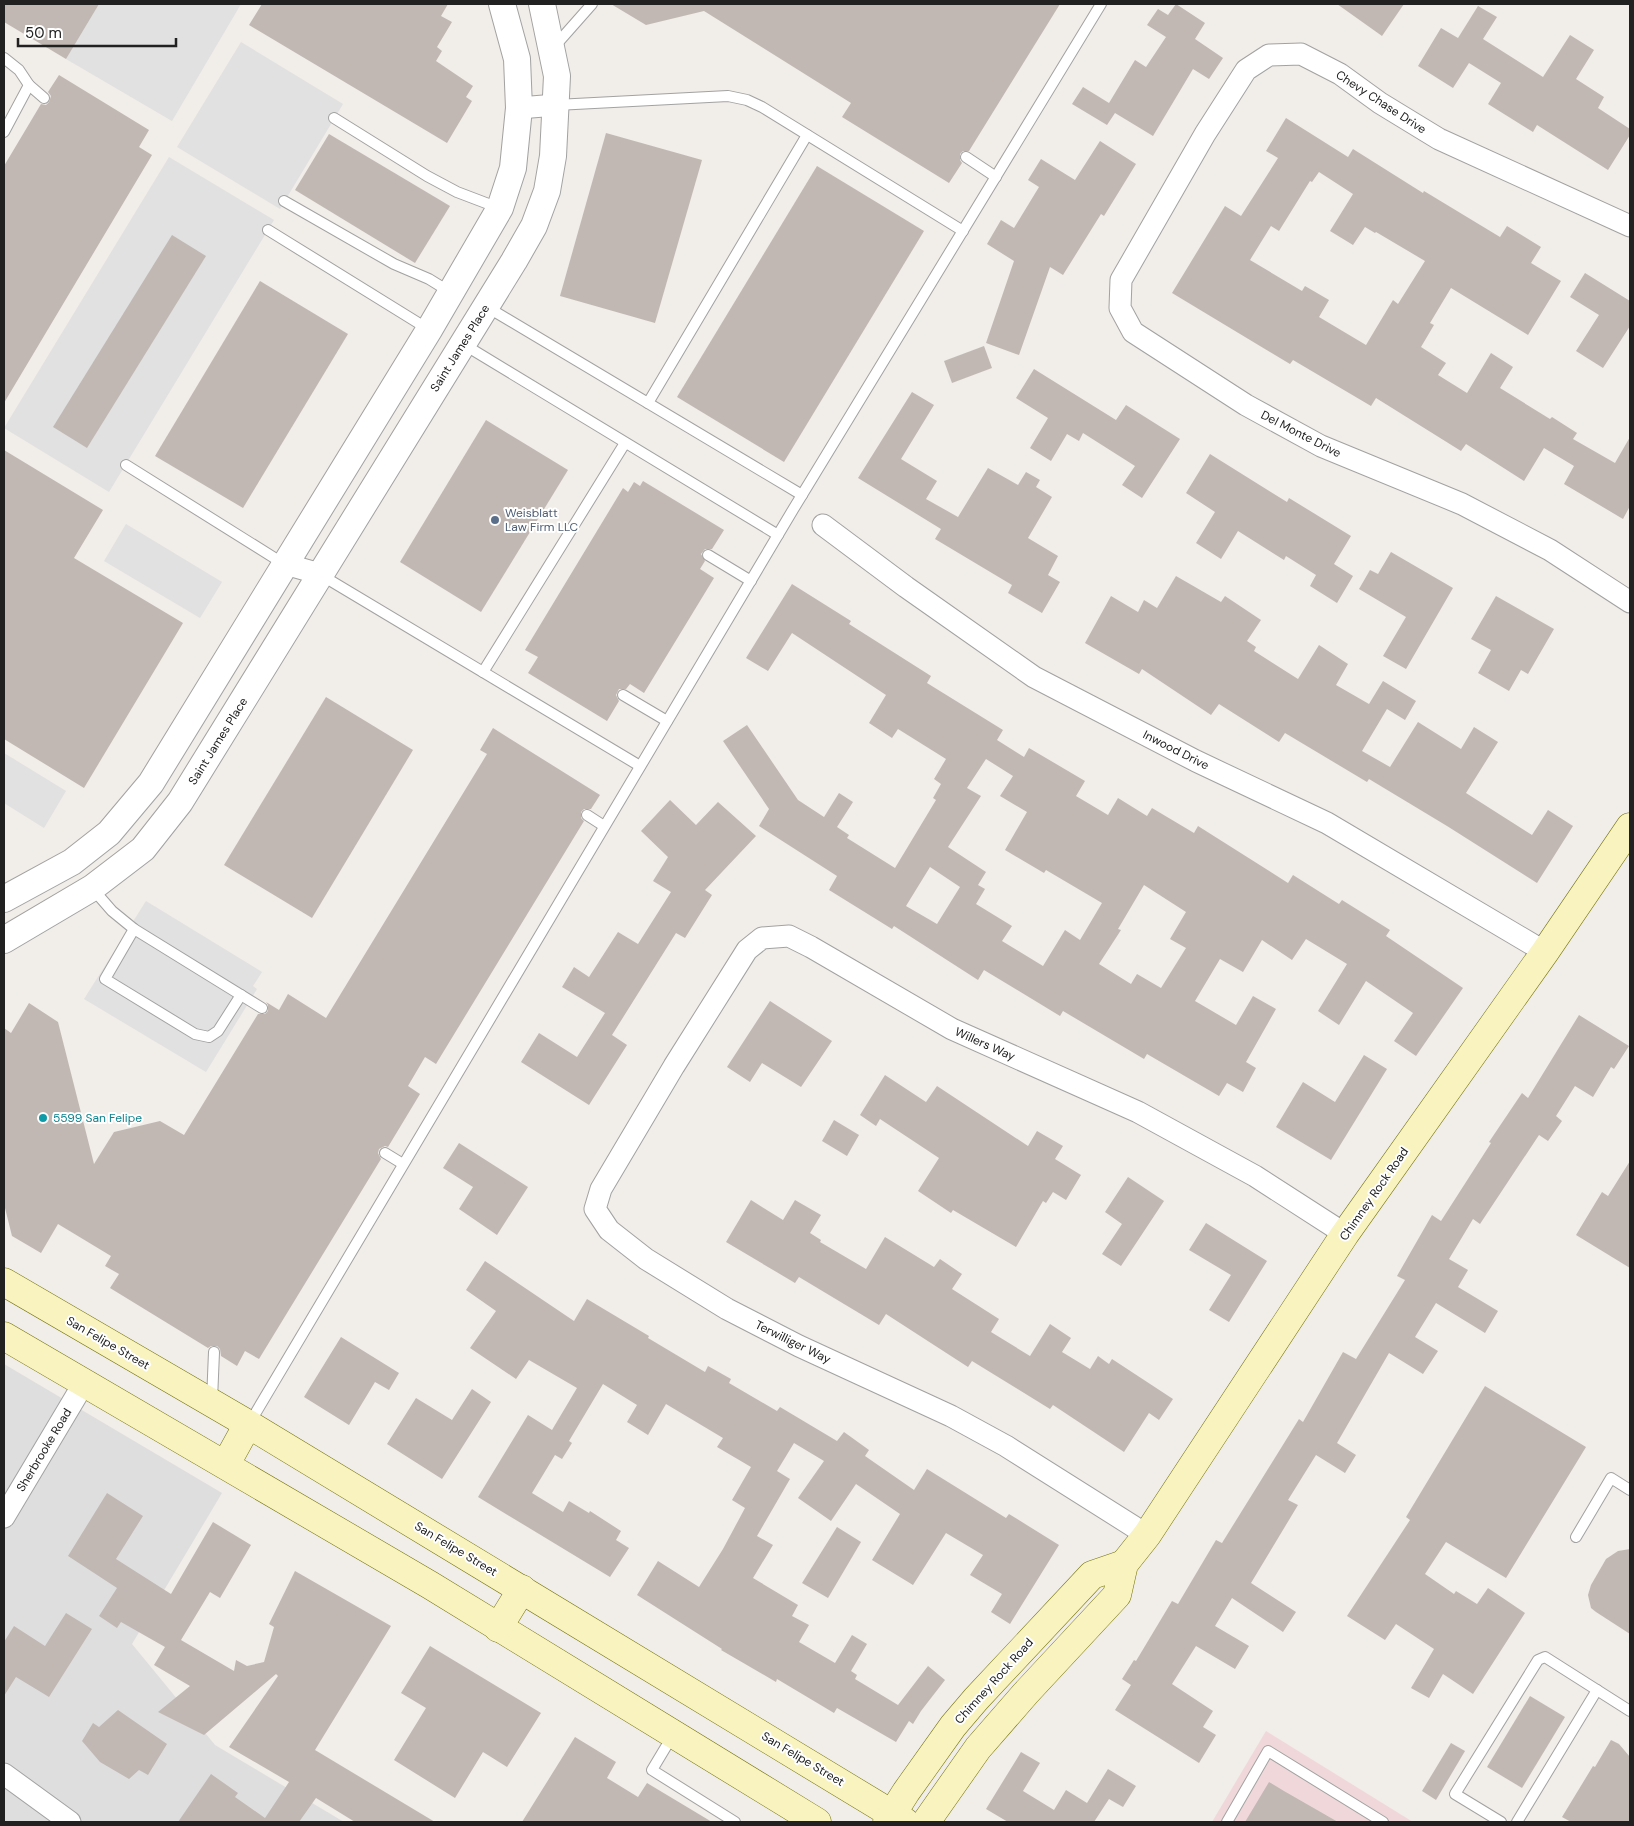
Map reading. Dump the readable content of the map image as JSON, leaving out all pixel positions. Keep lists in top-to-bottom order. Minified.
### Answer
{"streets":{"main road":["Chimney Rock Road","San Felipe Street"],"street":["Chevy Chase Drive","Saint James Place","Del Monte Drive","Inwood Drive","Willers Way","Terwilliger Way","Sherbrooke Road"]},"crossings":[["Chevy Chase Drive","Del Monte Drive"],["Inwood Drive","Chimney Rock Road"],["Willers Way","Chimney Rock Road"],["Willers Way","Terwilliger Way"],["Chimney Rock Road","Terwilliger Way"],["Chimney Rock Road","San Felipe Street"]],"places":["Weisblatt Law Firm LLC","5599 San Felipe"],"scale_bar":"50 m"}
